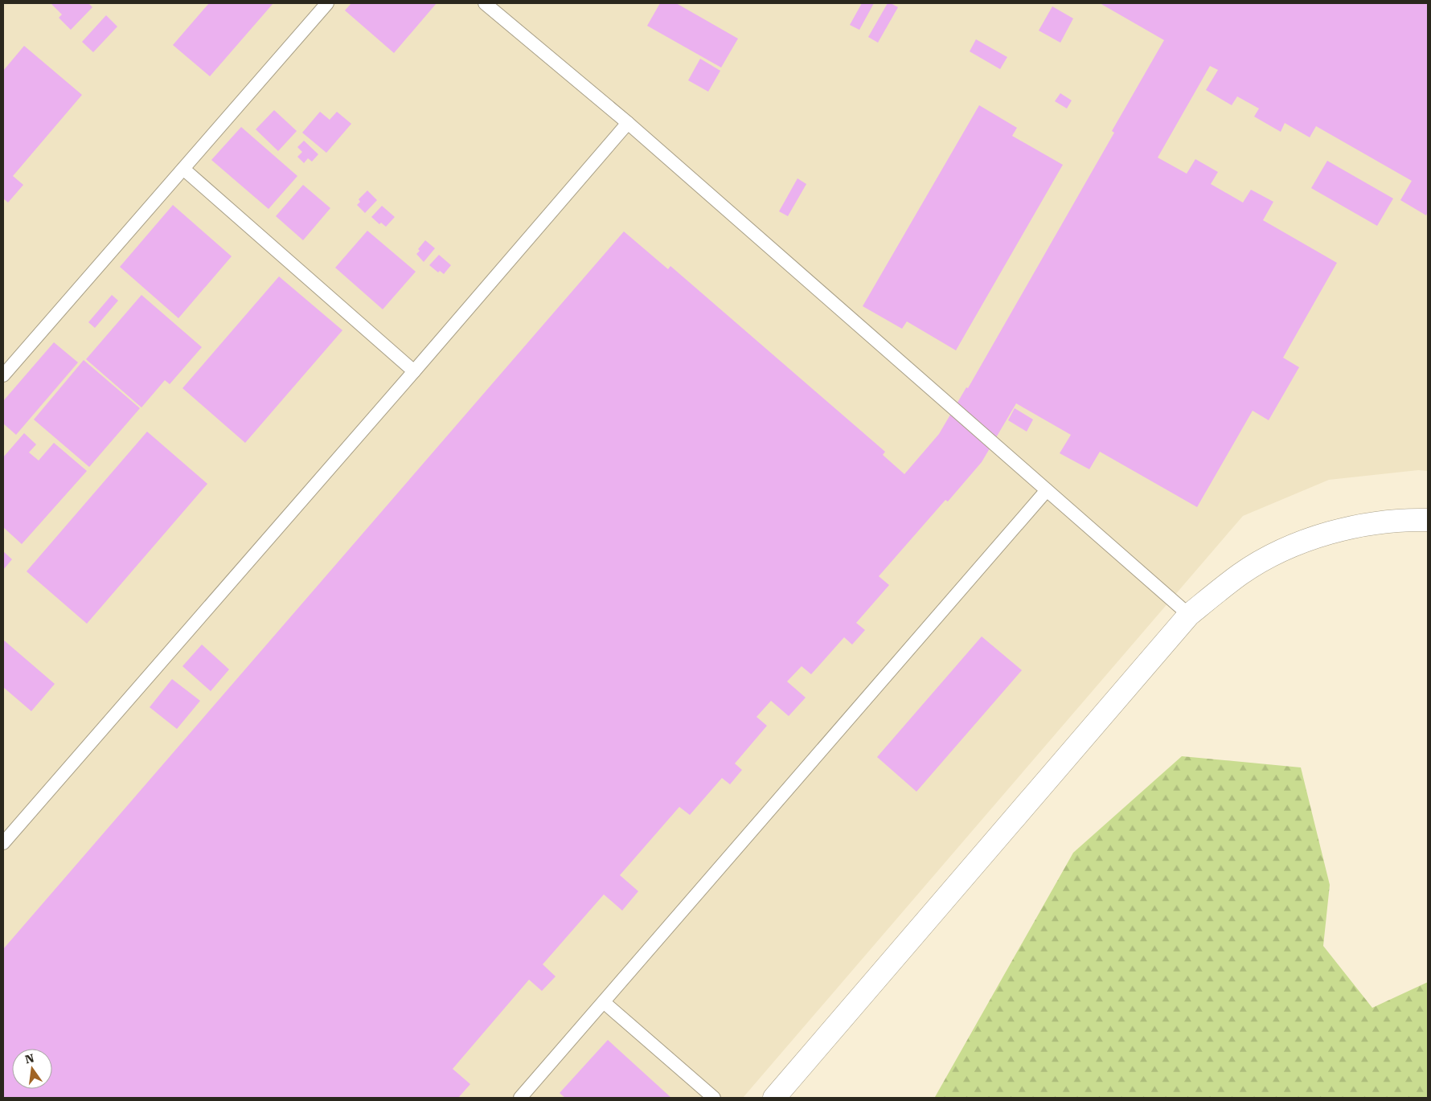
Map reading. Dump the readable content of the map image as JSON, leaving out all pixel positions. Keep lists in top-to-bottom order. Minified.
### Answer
{"north":"top"}
